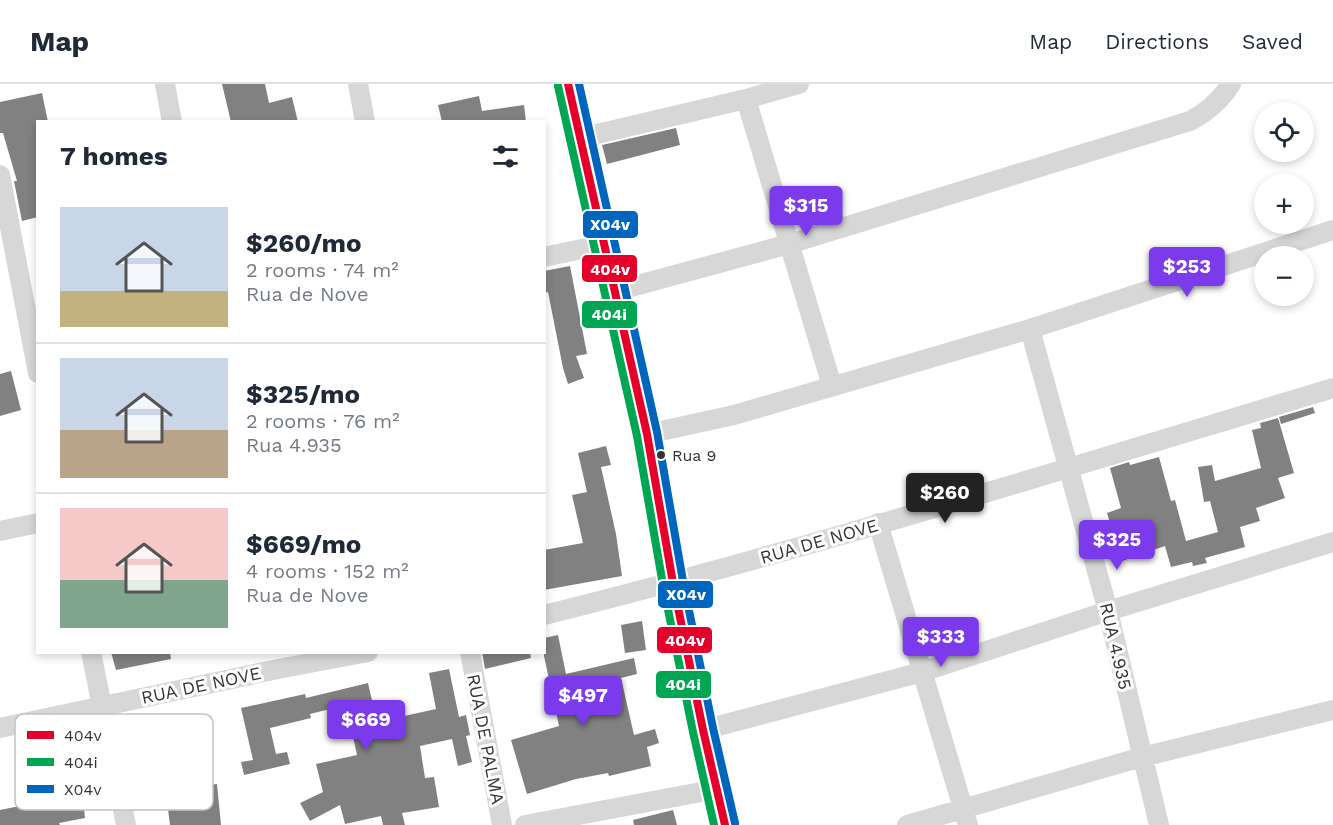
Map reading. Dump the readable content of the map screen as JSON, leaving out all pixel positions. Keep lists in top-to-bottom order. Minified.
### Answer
{"streets":{"street":["RUA DE NOVE","RUA 4.935","RUA DE PALMA"]},"crossings":[["RUA DE NOVE","RUA 4.935"]],"places":["Rua 9"],"lines":["transit line 404v","transit line X04v","transit line 404i"],"legend":["404v","404i","X04v"],"page":{"header":"Map","nav":["Map","Directions","Saved"],"map_buttons":["+","−"],"heading":"7 homes","price":["$315","$253","$260","$325","$333","$497","$669"],"list":[{"name":"$260/mo","note":"2 rooms · 74 m² · Rua de Nove"},{"name":"$325/mo","note":"2 rooms · 76 m² · Rua 4.935"},{"name":"$669/mo","note":"4 rooms · 152 m² · Rua de Nove"}]}}
